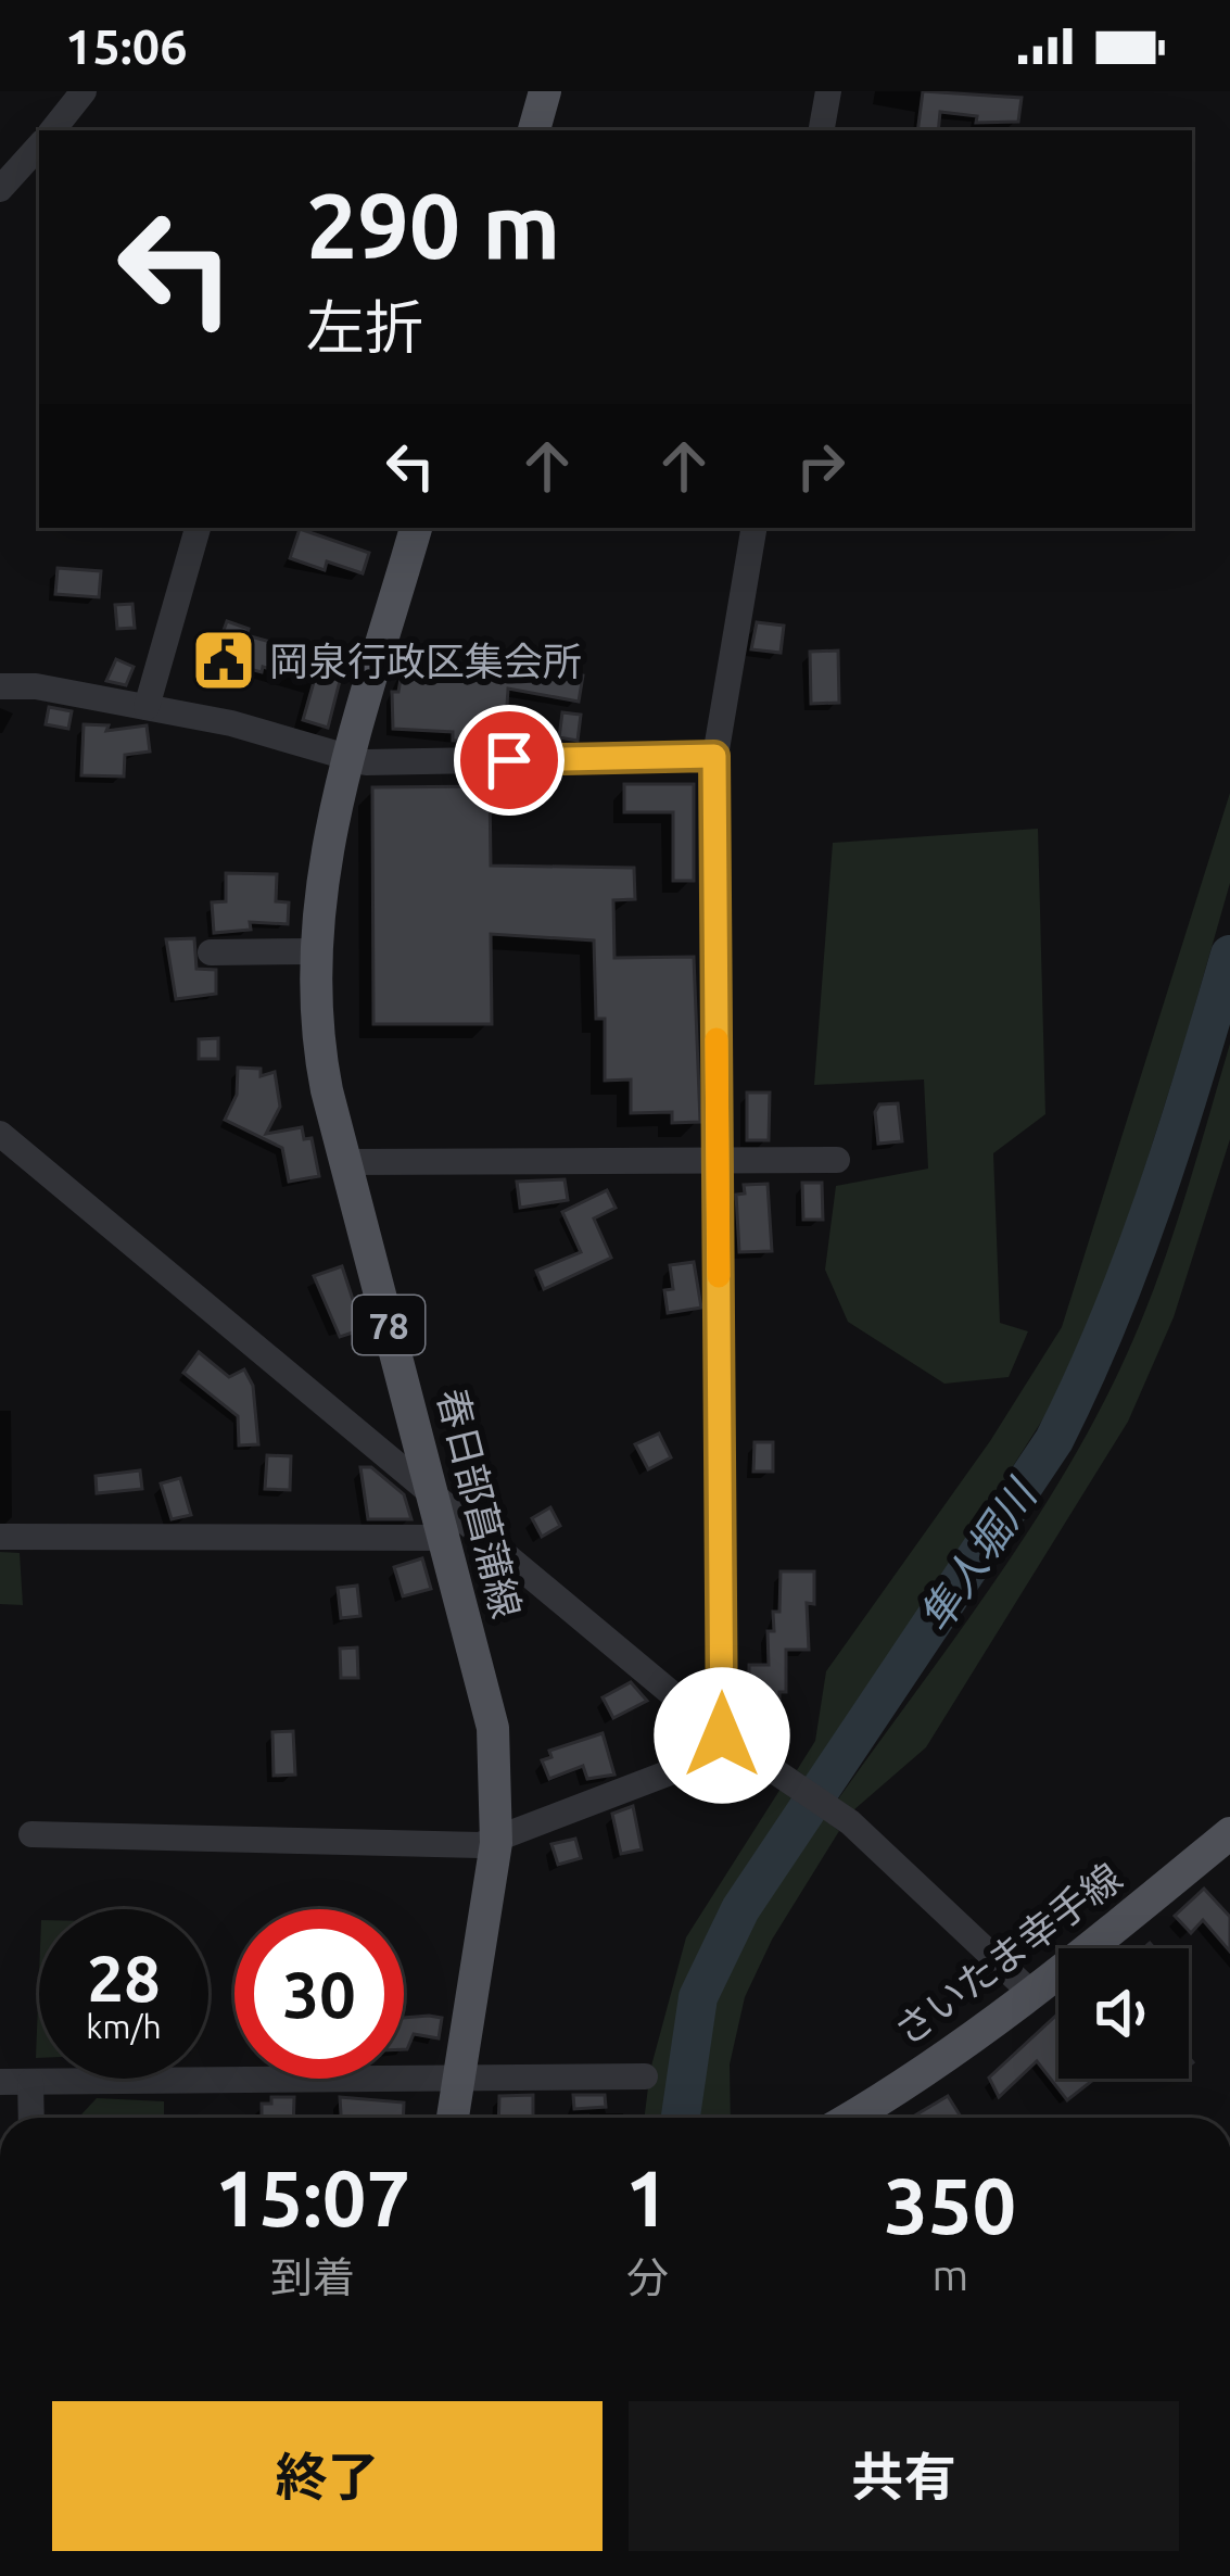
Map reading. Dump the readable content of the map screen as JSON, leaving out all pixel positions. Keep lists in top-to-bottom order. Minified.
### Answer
{"streets":{"main road":["78","春日部菖蒲線","さいたま幸手線"]},"water":["隼人堀川"],"places":{"public building":["岡泉行政区集会所"]},"page":{"status":"15:06","turn":["290 m","左折"],"speed":"28 km/h","limit":"30","eta":["15:07","到着","1","分","350","m"],"buttons":["終了","共有"]}}
